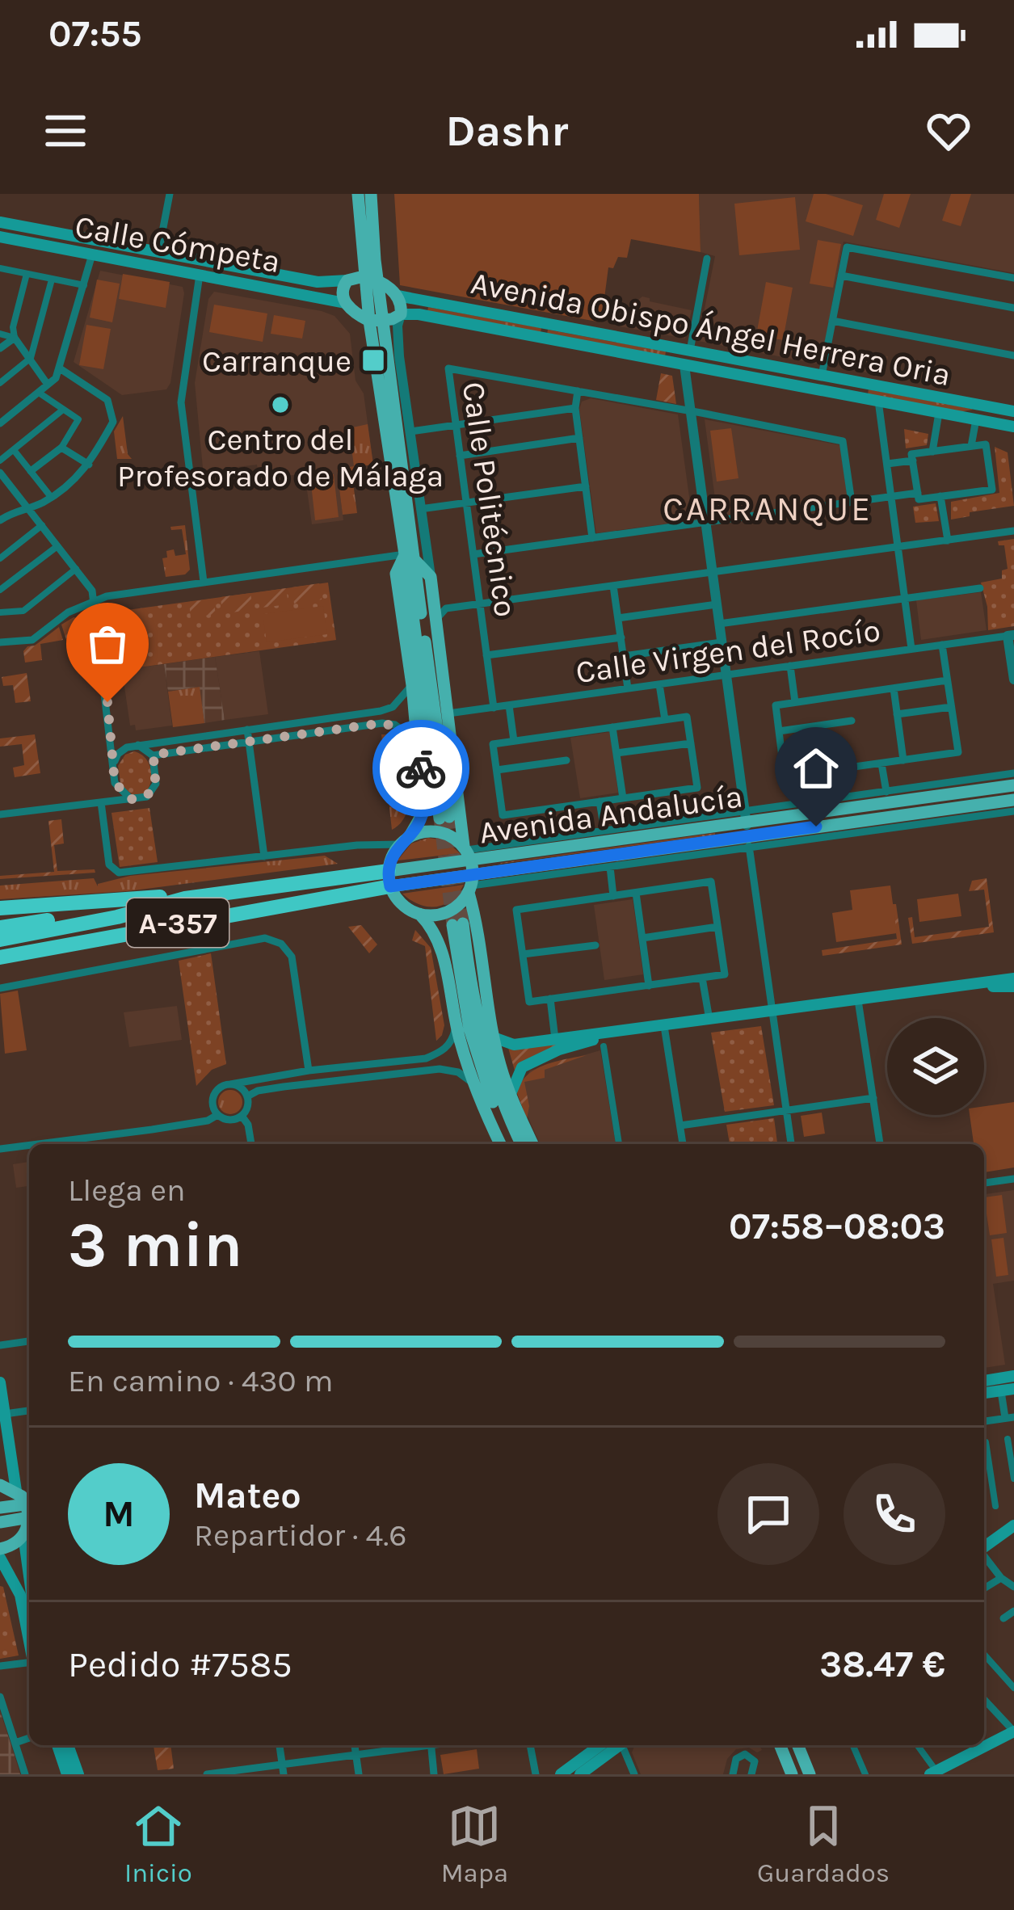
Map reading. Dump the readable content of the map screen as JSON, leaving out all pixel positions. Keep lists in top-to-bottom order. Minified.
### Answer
{"streets":{"highway":["A-357"],"main road":["Calle Cómpeta","Avenida Obispo Ángel Herrera Oria","Avenida Andalucía"],"street":["Calle Politécnico","Calle Virgen del Rocío"]},"crossings":[["Calle Politécnico","Calle Virgen del Rocío"],["Avenida Andalucía","A-357"]],"districts":["CARRANQUE"],"places":{"transit":["Carranque"],"other":["Centro del Profesorado de Málaga"]},"page":{"status":"07:55","header":"Dashr","heading":["3 min","Llega en","07:58–08:03"],"panel":["Mateo","Repartidor · 4.6","Pedido #7585","38.47 €"],"bar":"En camino · 430 m","round":"M","tabs":["Inicio","Mapa","Guardados"]}}
